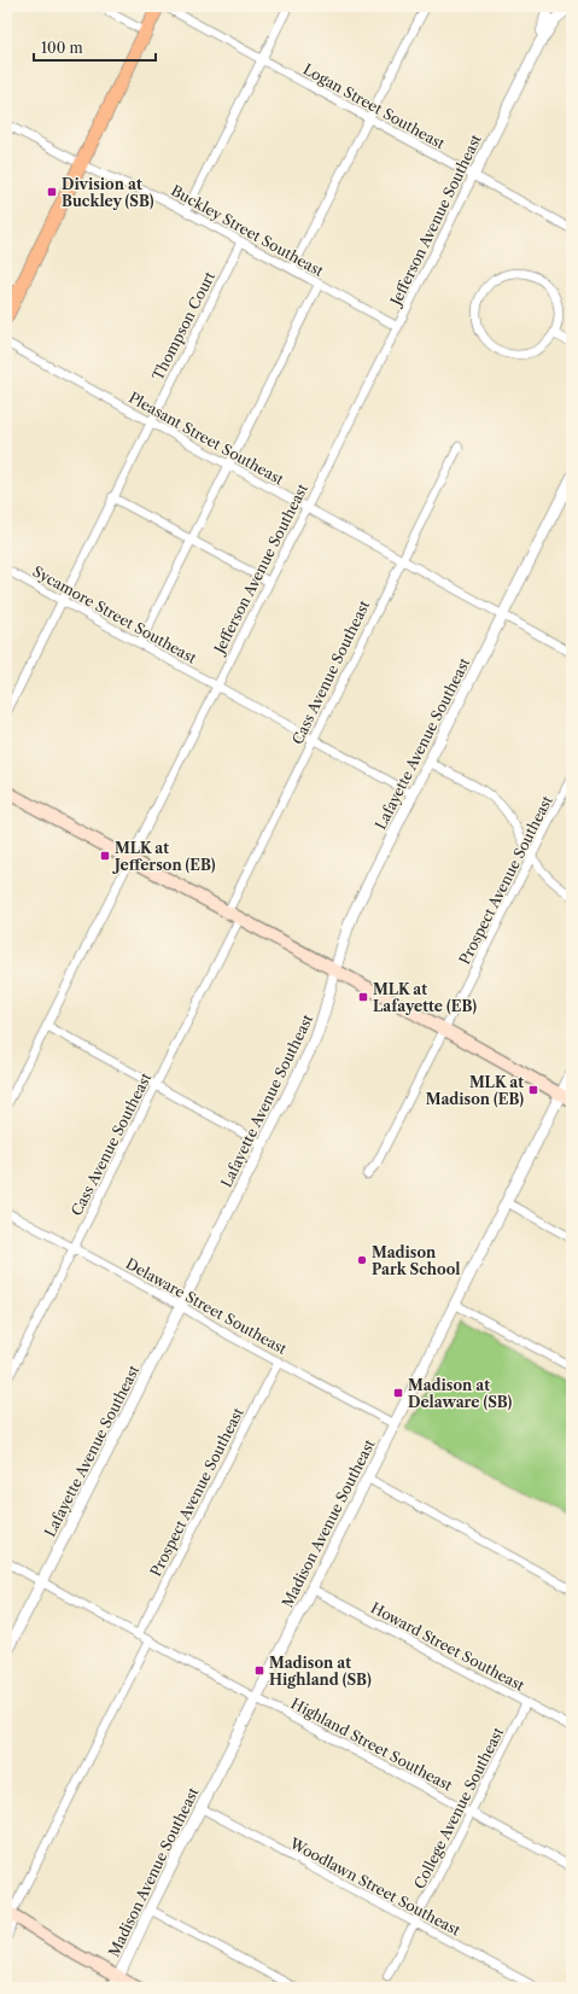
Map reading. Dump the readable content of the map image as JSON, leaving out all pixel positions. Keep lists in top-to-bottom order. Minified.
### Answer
{"streets":{"street":["Logan Street Southeast","Jefferson Avenue Southeast","Buckley Street Southeast","Thompson Court","Pleasant Street Southeast","Sycamore Street Southeast","Cass Avenue Southeast","Lafayette Avenue Southeast","Prospect Avenue Southeast","Delaware Street Southeast","Madison Avenue Southeast","Howard Street Southeast","Highland Street Southeast","College Avenue Southeast","Woodlawn Street Southeast"]},"crossings":[["Logan Street Southeast","Jefferson Avenue Southeast"],["Jefferson Avenue Southeast","Buckley Street Southeast"],["Jefferson Avenue Southeast","Pleasant Street Southeast"],["Jefferson Avenue Southeast","Sycamore Street Southeast"],["Buckley Street Southeast","Thompson Court"],["Thompson Court","Pleasant Street Southeast"],["Thompson Court","Sycamore Street Southeast"],["Pleasant Street Southeast","Cass Avenue Southeast"],["Pleasant Street Southeast","Lafayette Avenue Southeast"],["Sycamore Street Southeast","Cass Avenue Southeast"],["Sycamore Street Southeast","Lafayette Avenue Southeast"],["Cass Avenue Southeast","Delaware Street Southeast"],["Lafayette Avenue Southeast","Delaware Street Southeast"],["Lafayette Avenue Southeast","Highland Street Southeast"],["Prospect Avenue Southeast","Delaware Street Southeast"],["Prospect Avenue Southeast","Highland Street Southeast"],["Delaware Street Southeast","Madison Avenue Southeast"],["Madison Avenue Southeast","Howard Street Southeast"],["Madison Avenue Southeast","Highland Street Southeast"],["Madison Avenue Southeast","Woodlawn Street Southeast"],["Howard Street Southeast","College Avenue Southeast"],["Highland Street Southeast","College Avenue Southeast"],["College Avenue Southeast","Woodlawn Street Southeast"]],"places":{"transit":["Division at Buckley (SB)","MLK at Jefferson (EB)","MLK at Lafayette (EB)","MLK at Madison (EB)","Madison at Delaware (SB)","Madison at Highland (SB)"],"other":["Madison Park School"]},"scale_bar":"100 m"}
